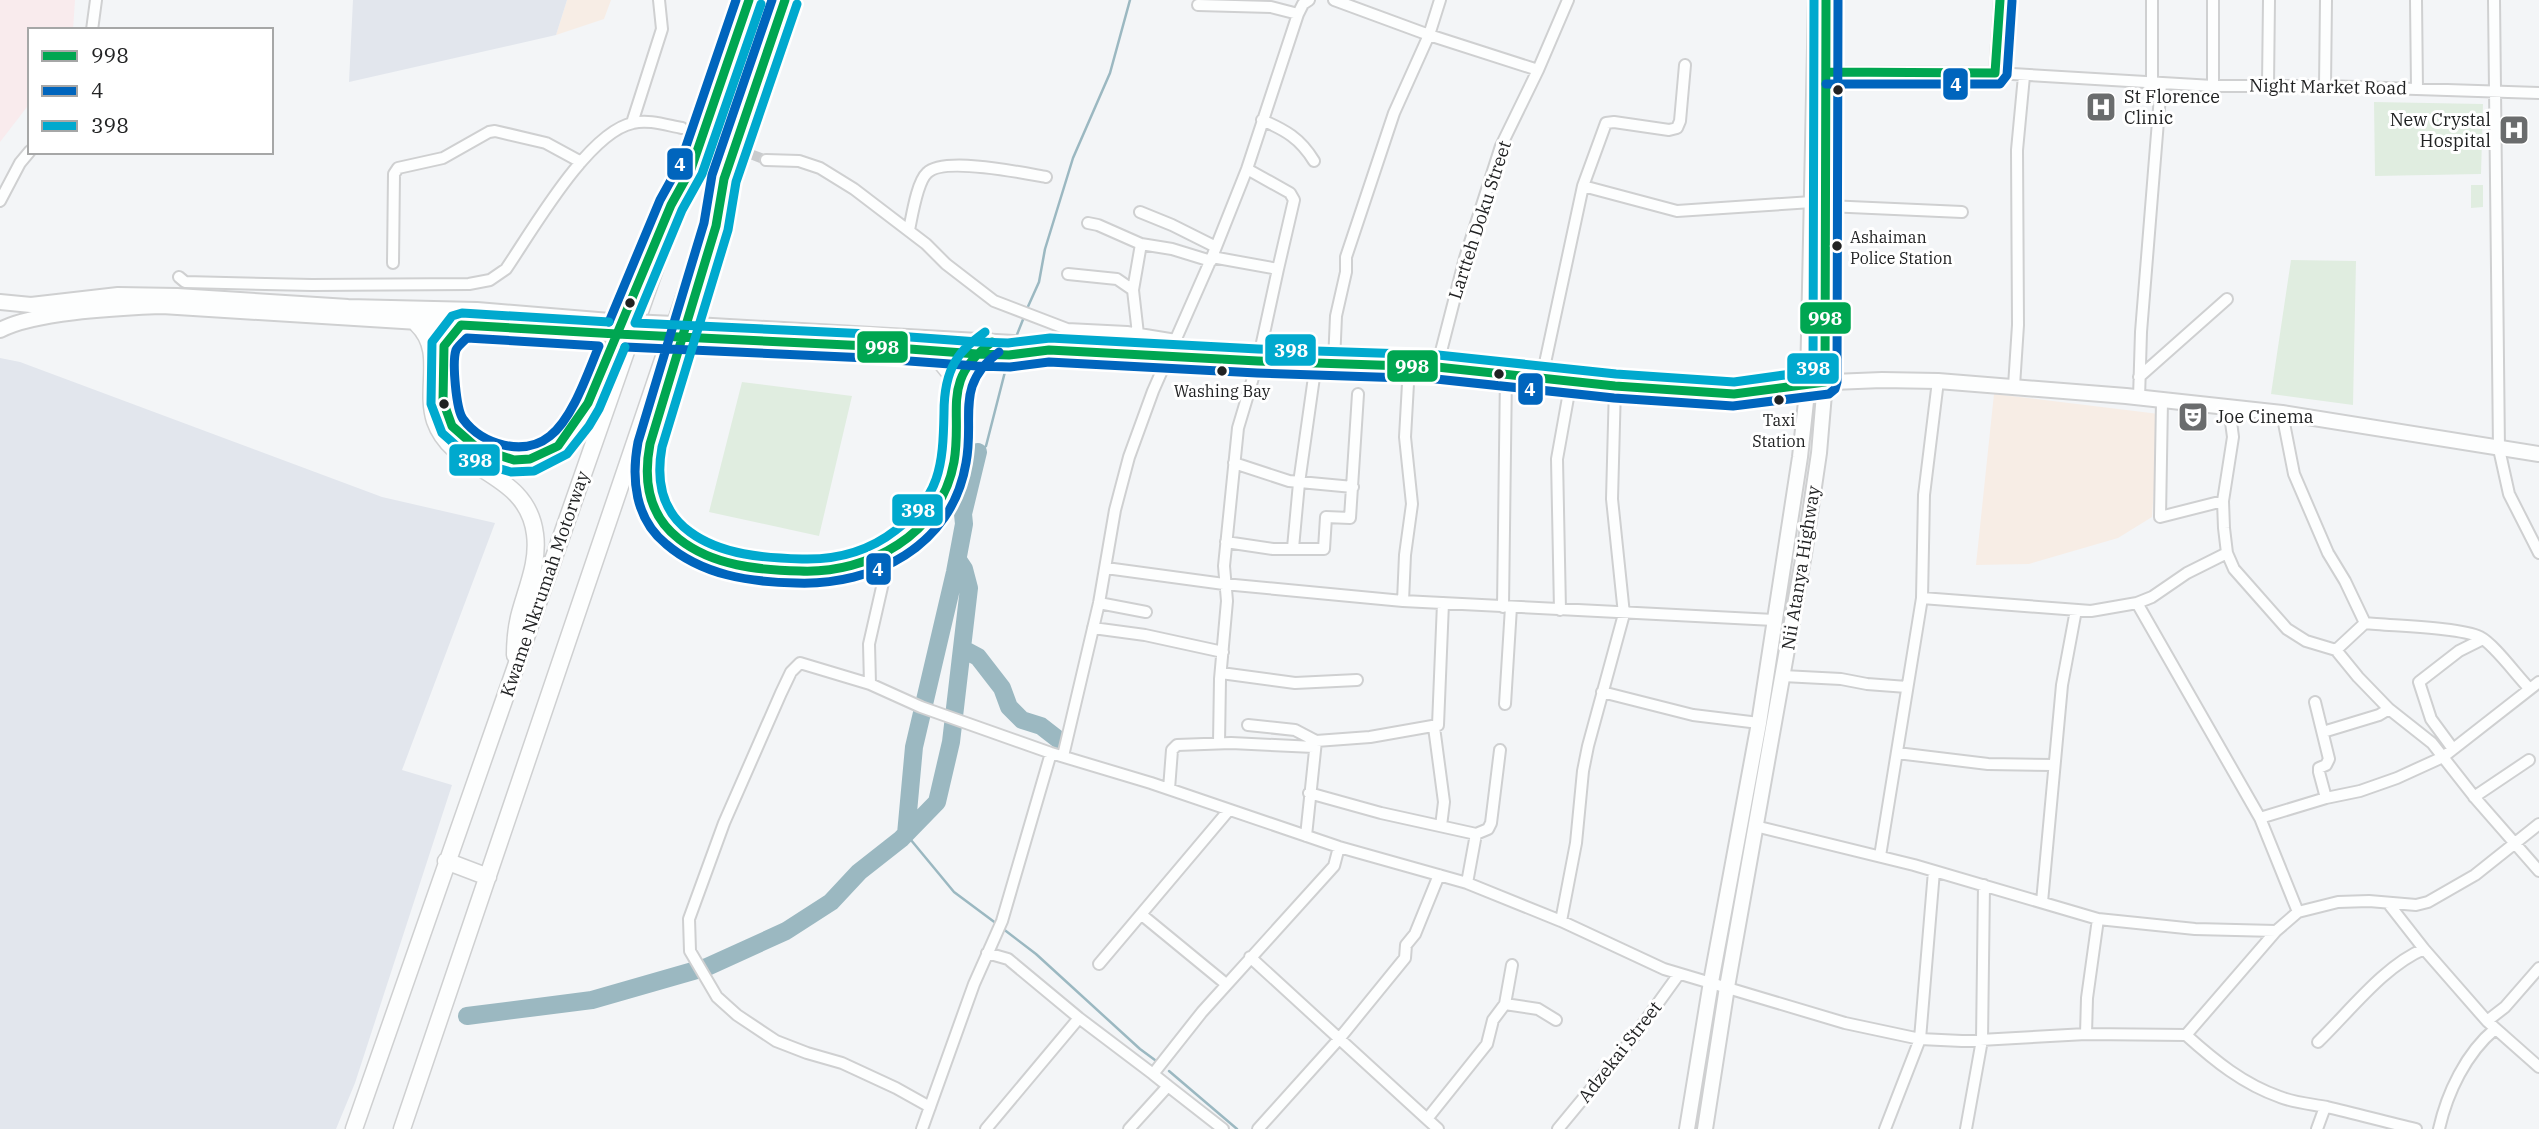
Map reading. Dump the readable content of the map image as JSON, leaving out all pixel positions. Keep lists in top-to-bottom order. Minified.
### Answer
{"streets":{"highway":["Kwame Nkrumah Motorway"],"main road":["Nii Atanya Highway"],"street":["Night Market Road","Lartteh Doku Street","Adzekai Street"]},"crossings":[["Night Market Road","Nii Atanya Highway"]],"places":{"hospital":["St Florence Clinic","New Crystal Hospital"],"other":["Ashaiman Police Station","Washing Bay","Taxi Station"],"theatre":["Joe Cinema"]},"lines":["transit line 998","transit line 4","transit line 398"],"legend":["998","4","398"]}
